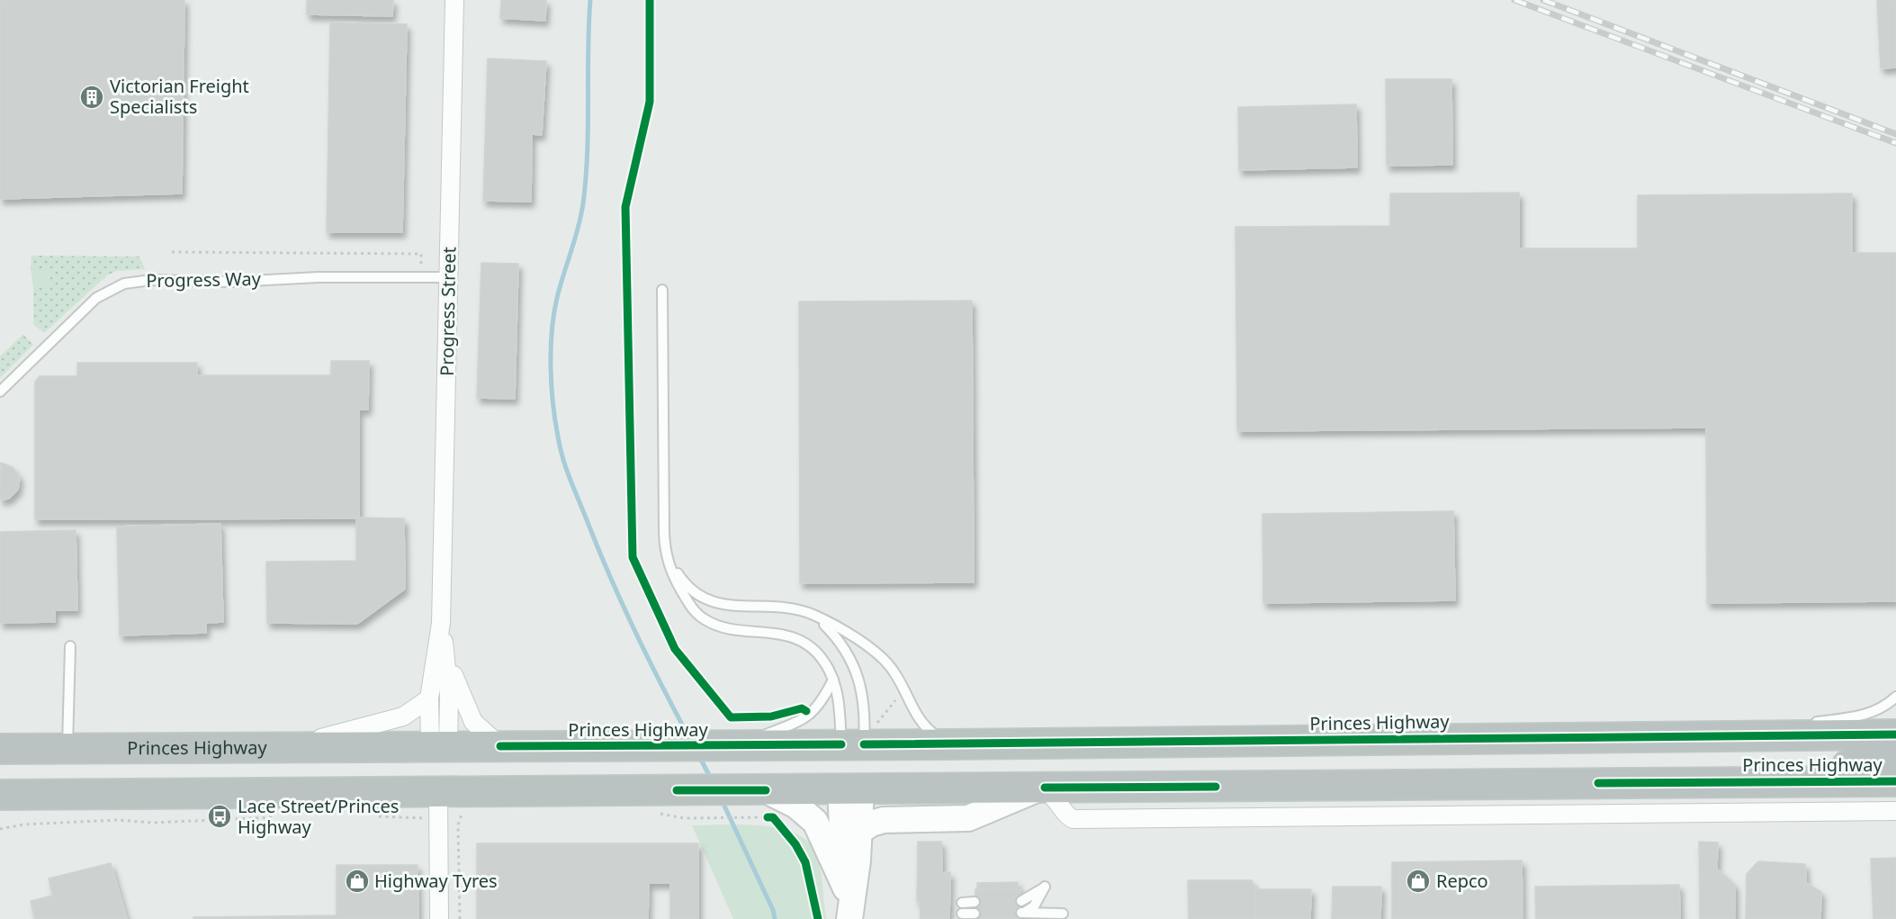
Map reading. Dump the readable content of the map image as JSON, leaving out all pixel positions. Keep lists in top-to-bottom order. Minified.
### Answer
{"streets":{"highway":["Princes Highway"],"street":["Progress Street"],"lane":["Progress Way"]},"crossings":[["Progress Way","Progress Street"],["Progress Street","Princes Highway"]],"places":{"building":["Victorian Freight Specialists"],"bus stop":["Lace Street/Princes Highway"],"shop":["Highway Tyres","Repco"]}}
